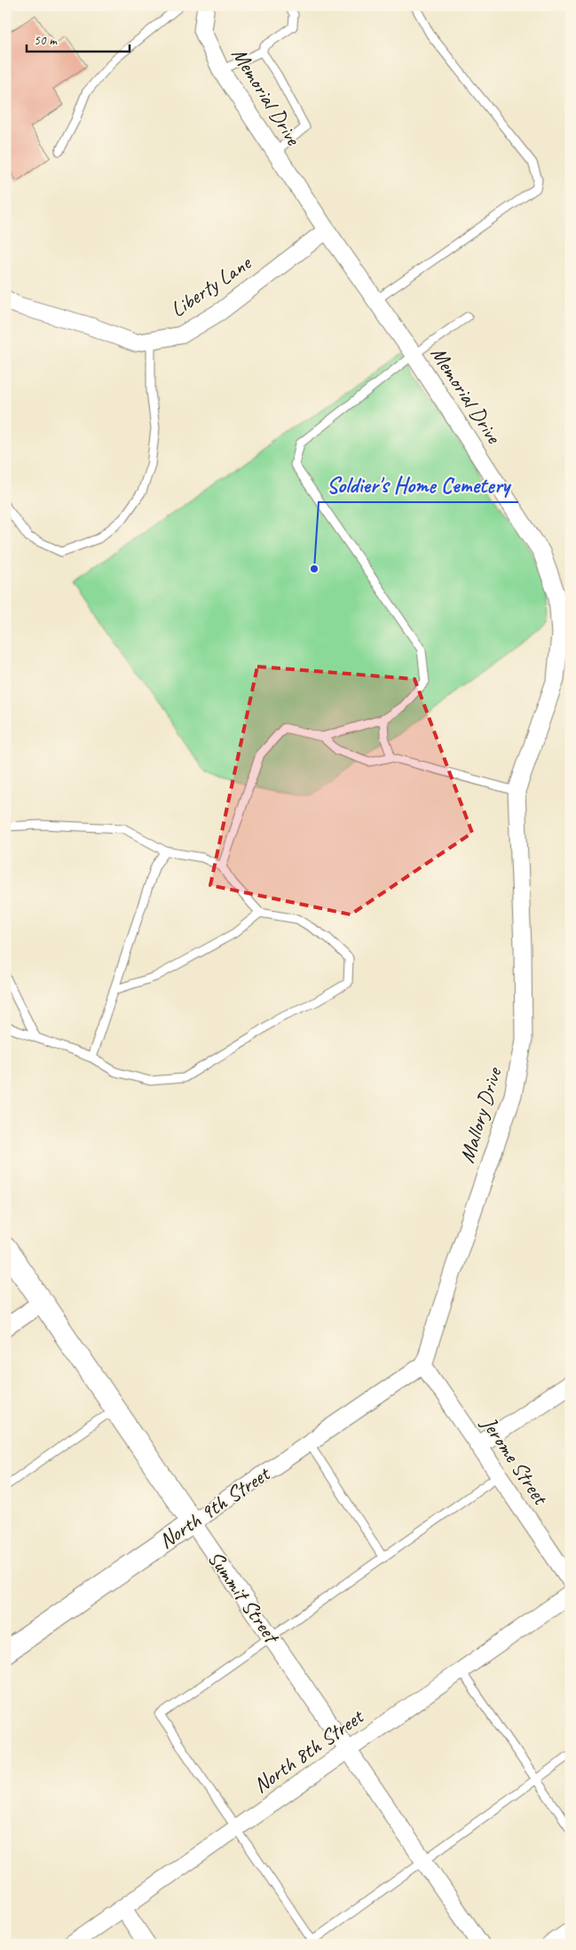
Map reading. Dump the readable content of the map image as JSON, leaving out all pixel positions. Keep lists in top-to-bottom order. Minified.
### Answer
{"streets":{"street":["Memorial Drive","Liberty Lane","Mallory Drive","Jerome Street","North 9th Street","Summit Street","North 8th Street"]},"crossings":[["Memorial Drive","Liberty Lane"],["Memorial Drive","Mallory Drive"],["Mallory Drive","Jerome Street"],["Mallory Drive","North 9th Street"],["Jerome Street","North 9th Street"],["North 9th Street","Summit Street"],["Summit Street","North 8th Street"]],"places":["Soldier's Home Cemetery"],"scale_bar":"50 m"}
